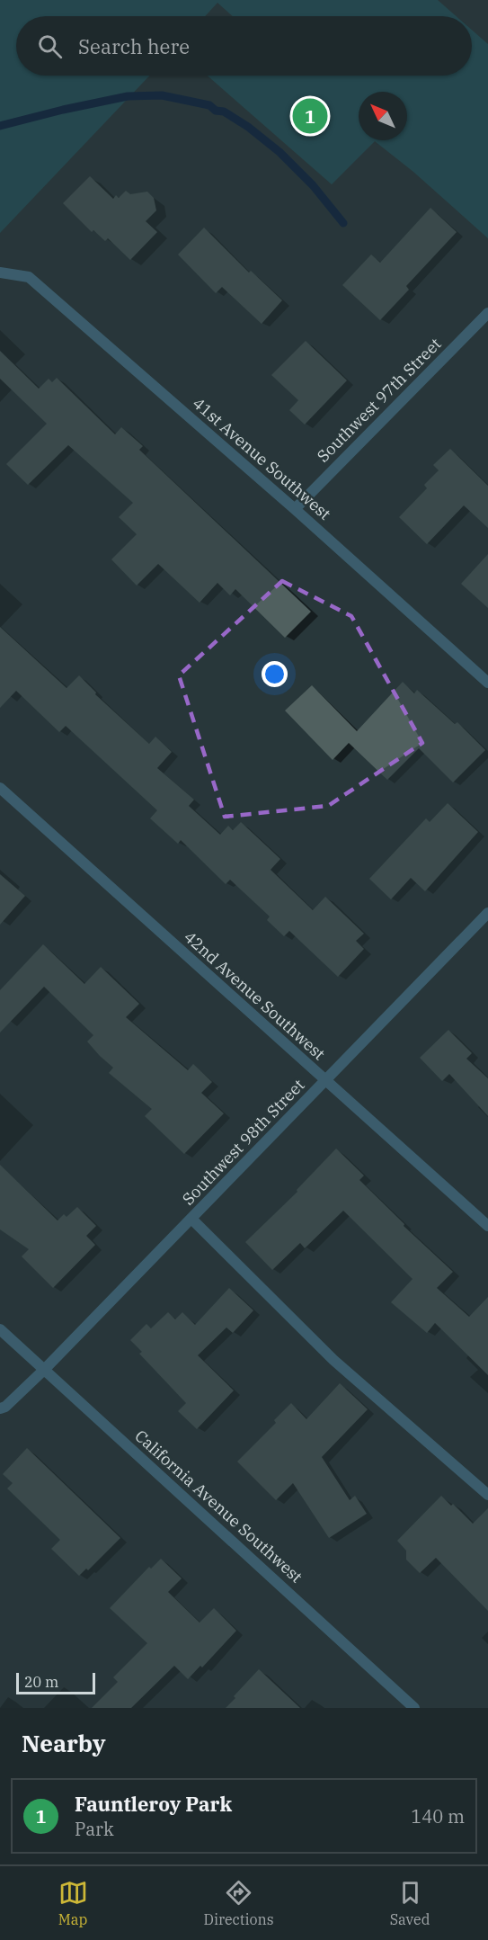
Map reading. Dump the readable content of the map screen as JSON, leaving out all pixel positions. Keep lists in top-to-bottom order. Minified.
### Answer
{"streets":{"street":["Southwest 97th Street","41st Avenue Southwest","42nd Avenue Southwest","Southwest 98th Street","California Avenue Southwest"]},"crossings":[["Southwest 97th Street","41st Avenue Southwest"],["42nd Avenue Southwest","Southwest 98th Street"],["Southwest 98th Street","California Avenue Southwest"]],"scale_bar":"20 m","north":"top left","page":{"search":"Search here","pins":"1","scale":"20 m","heading":"Nearby","list":[{"mark":"1","name":"Fauntleroy Park","note":"Park","value":"140 m"}],"nav":["Map","Directions","Saved"]}}
